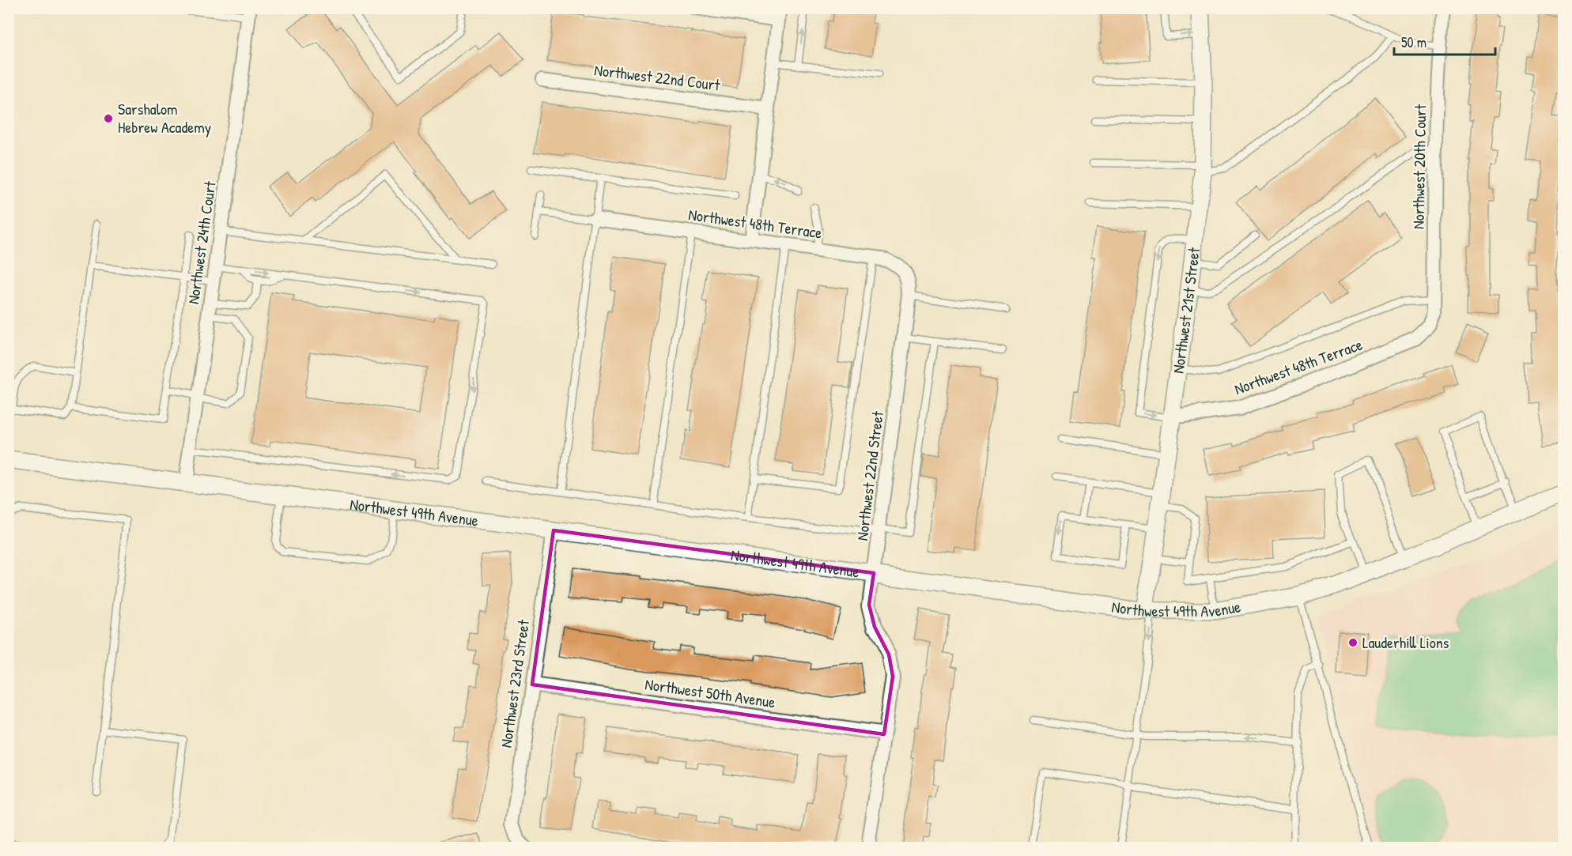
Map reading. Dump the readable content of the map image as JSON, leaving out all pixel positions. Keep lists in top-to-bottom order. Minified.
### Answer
{"streets":{"street":["Northwest 22nd Court","Northwest 20th Court","Northwest 48th Terrace","Northwest 24th Court","Northwest 21st Street","Northwest 22nd Street","Northwest 49th Avenue","Northwest 23rd Street","Northwest 50th Avenue"]},"crossings":[["Northwest 20th Court","Northwest 48th Terrace"],["Northwest 48th Terrace","Northwest 21st Street"],["Northwest 48th Terrace","Northwest 22nd Street"],["Northwest 24th Court","Northwest 49th Avenue"],["Northwest 21st Street","Northwest 49th Avenue"],["Northwest 22nd Street","Northwest 49th Avenue"],["Northwest 22nd Street","Northwest 50th Avenue"],["Northwest 49th Avenue","Northwest 23rd Street"],["Northwest 23rd Street","Northwest 50th Avenue"]],"places":["Sarshalom Hebrew Academy","Lauderhill Lions"],"scale_bar":"50 m"}
